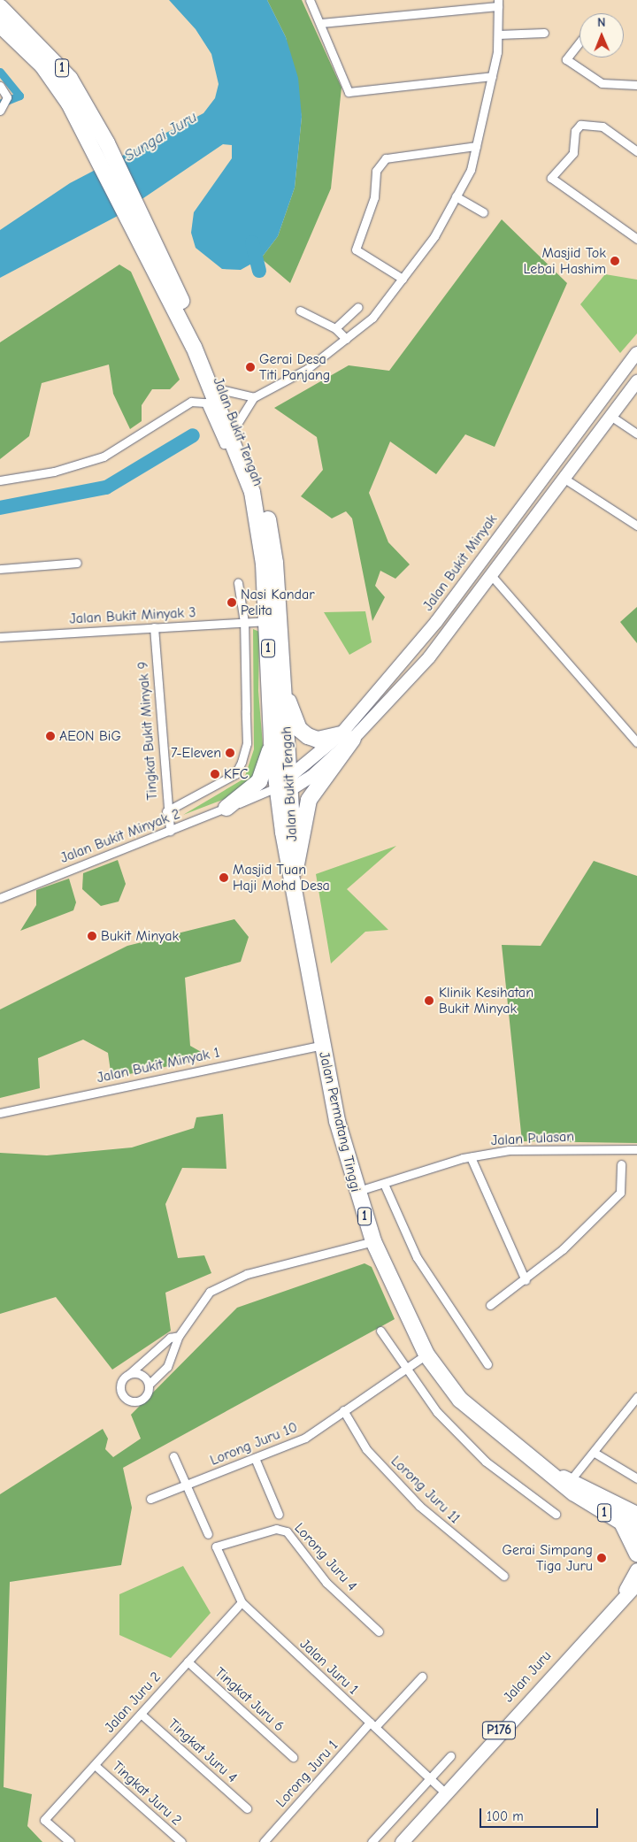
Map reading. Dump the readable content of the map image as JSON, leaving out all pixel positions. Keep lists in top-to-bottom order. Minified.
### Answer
{"streets":{"highway":["1","Jalan Bukit Tengah","Jalan Permatang Tinggi"],"main road":["Jalan Bukit Minyak","Jalan Juru","P176"],"street":["Jalan Bukit Minyak 3","Tingkat Bukit Minyak 9","Jalan Bukit Minyak 2","Jalan Bukit Minyak 1","Jalan Pulasan","Lorong Juru 10","Lorong Juru 11","Lorong Juru 4","Jalan Juru 1","Tingkat Juru 6","Jalan Juru 2","Tingkat Juru 4","Lorong Juru 1","Tingkat Juru 2"]},"crossings":[["Jalan Bukit Tengah","Jalan Bukit Minyak"],["Jalan Bukit Tengah","Jalan Bukit Minyak 3"],["Jalan Bukit Tengah","Jalan Bukit Minyak 2"],["Jalan Bukit Tengah","Jalan Permatang Tinggi"],["Jalan Bukit Minyak","Jalan Bukit Minyak 2"],["Jalan Bukit Minyak 3","Tingkat Bukit Minyak 9"],["Tingkat Bukit Minyak 9","Jalan Bukit Minyak 2"],["Jalan Bukit Minyak 1","Jalan Permatang Tinggi"],["Jalan Permatang Tinggi","Jalan Pulasan"],["Jalan Permatang Tinggi","Lorong Juru 10"],["Lorong Juru 10","Lorong Juru 11"],["Lorong Juru 4","Jalan Juru 1"],["Jalan Juru 1","Jalan Juru"],["Jalan Juru 1","Jalan Juru 2"],["Jalan Juru 1","Lorong Juru 1"],["Tingkat Juru 6","Jalan Juru 2"],["Jalan Juru 2","Tingkat Juru 4"],["Jalan Juru 2","Tingkat Juru 2"]],"water":["Sungai Juru"],"places":["Masjid Tok Lebai Hashim","Gerai Desa Titi Panjang","Nasi Kandar Pelita","AEON BiG","7-Eleven","KFC","Masjid Tuan Haji Mohd Desa","Bukit Minyak","Klinik Kesihatan Bukit Minyak","Gerai Simpang Tiga Juru"],"scale_bar":"100 m","north":"top"}
